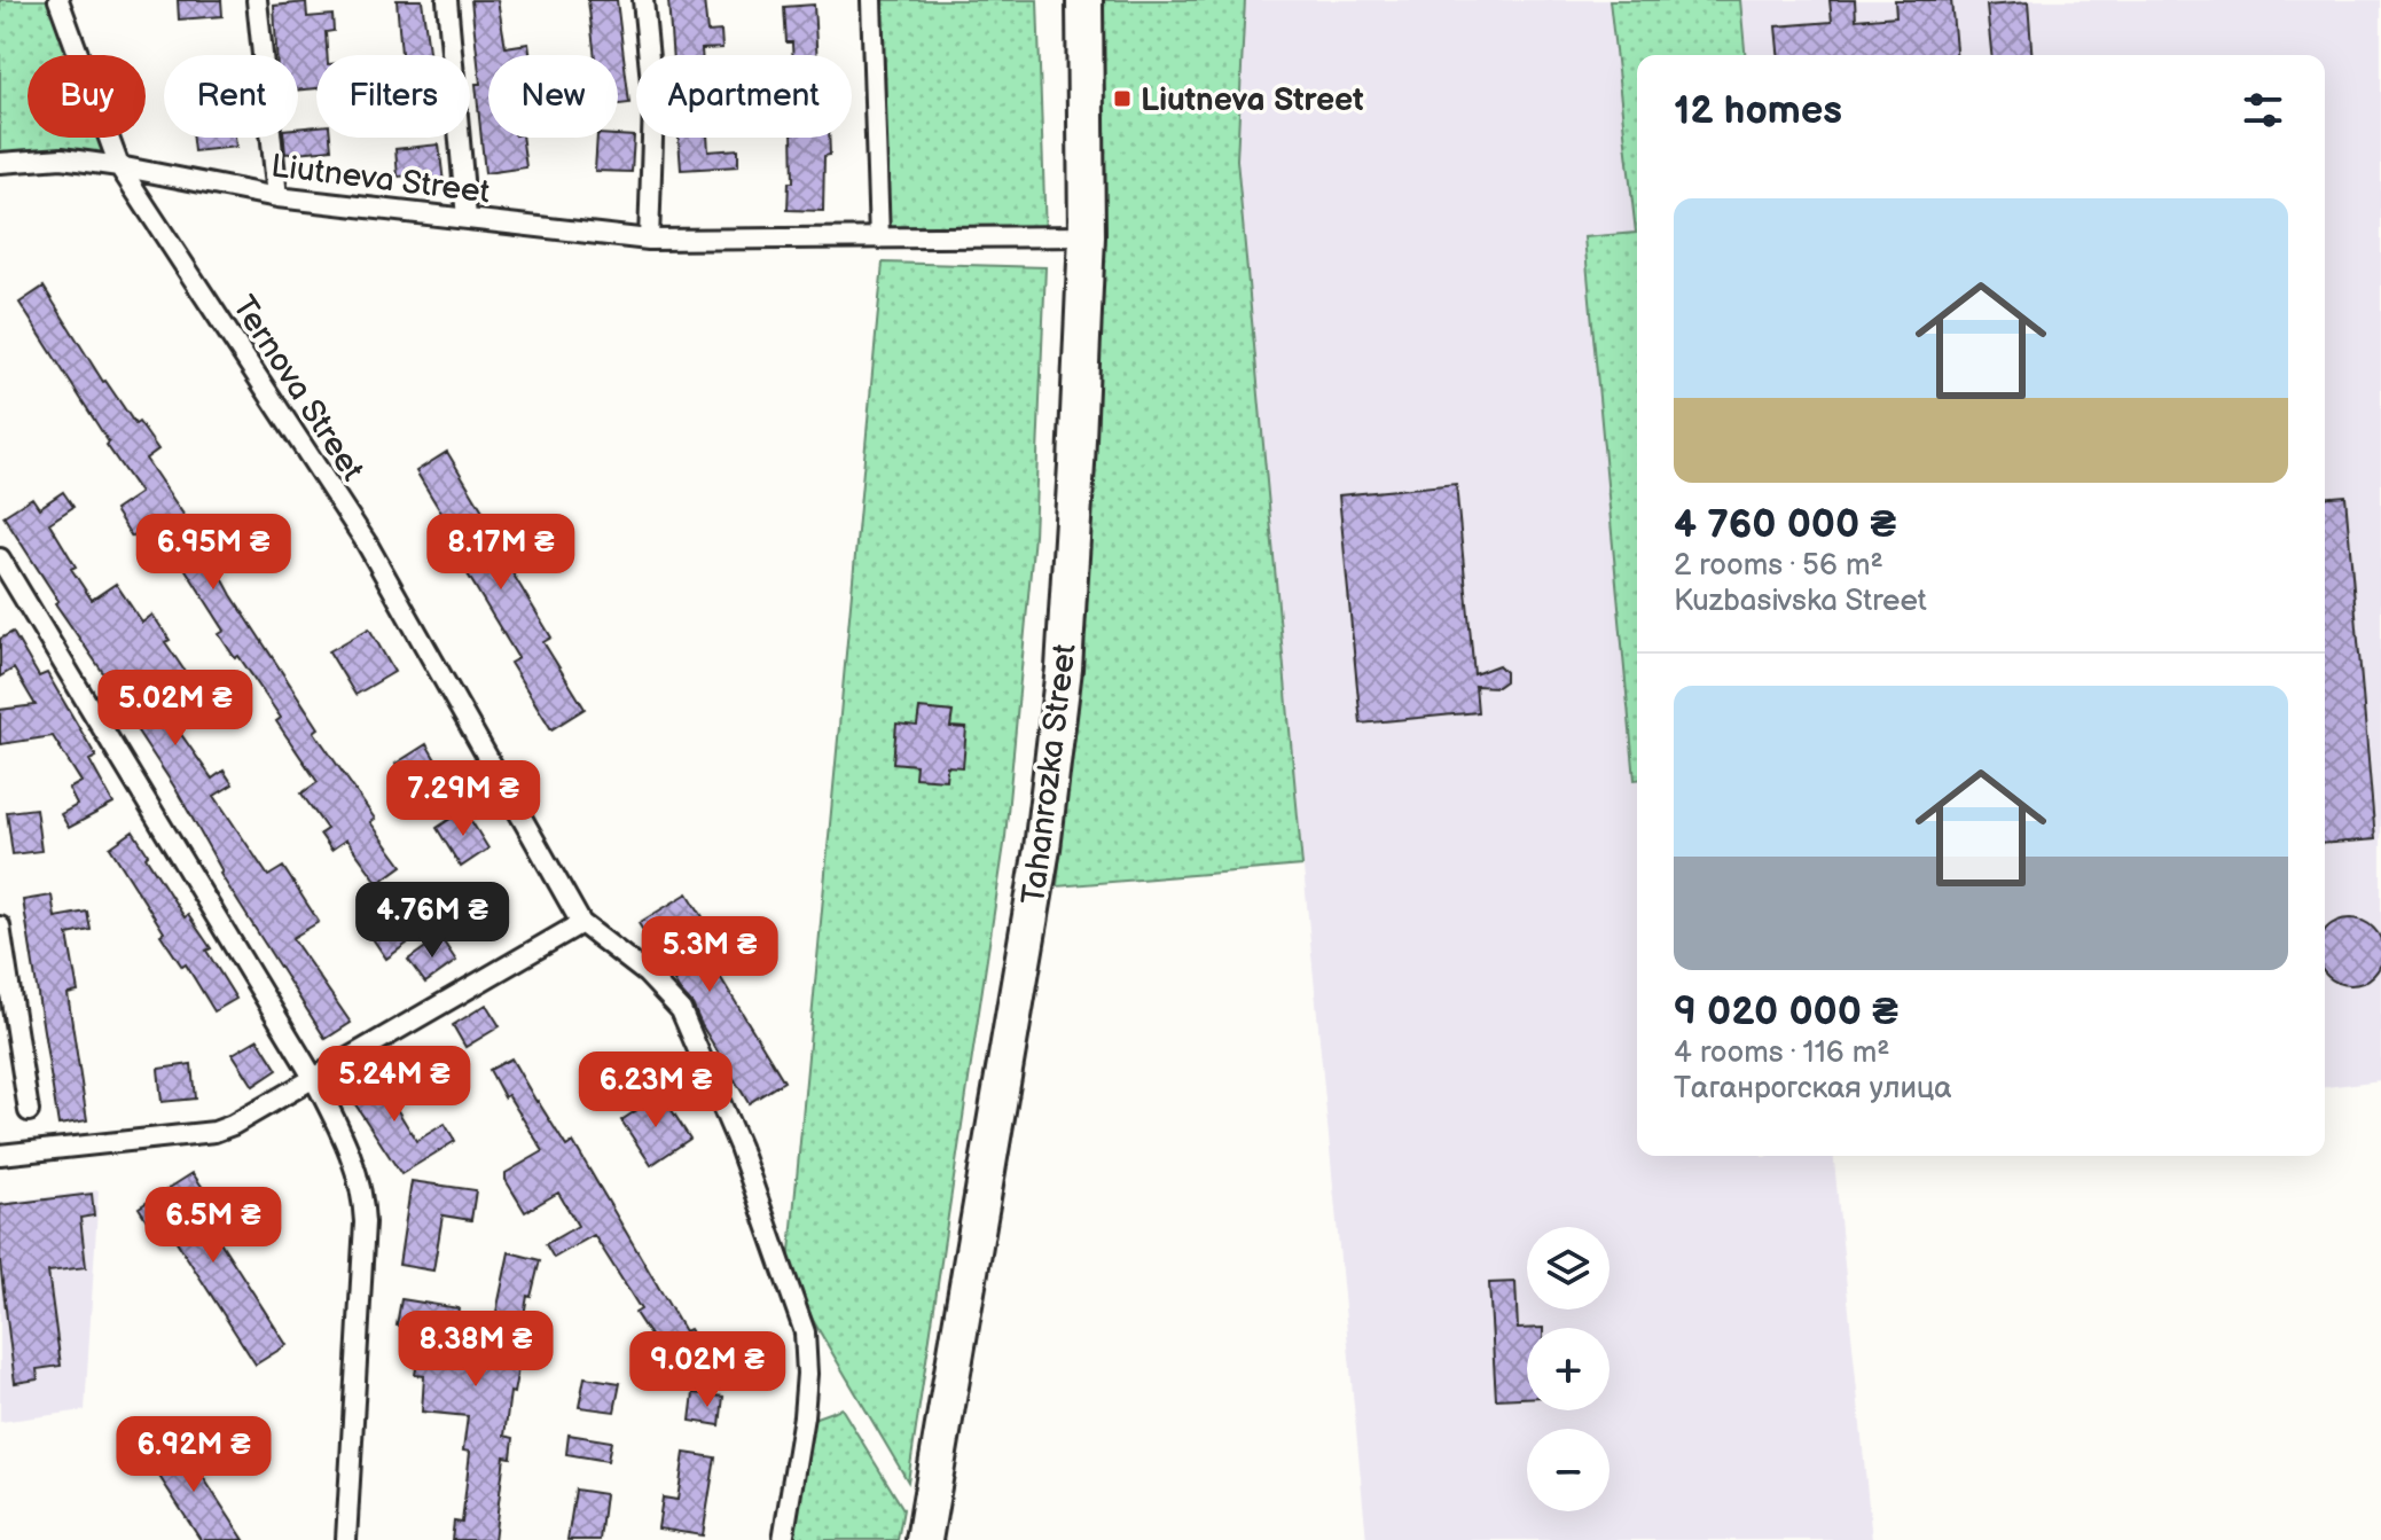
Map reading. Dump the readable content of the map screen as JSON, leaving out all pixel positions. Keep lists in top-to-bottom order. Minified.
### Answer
{"streets":{"highway":["Tahanrozka Street"],"street":["Liutneva Street","Ternova Street"]},"crossings":[["Liutneva Street","Ternova Street"],["Liutneva Street","Tahanrozka Street"]],"places":{"transit":["Liutneva Street"]},"page":{"chip":["Buy","Rent","Filters","New","Apartment"],"heading":"12 homes","list":[{"name":"4 760 000 ₴","note":"2 rooms · 56 m² · Kuzbasivska Street"},{"name":"9 020 000 ₴","note":"4 rooms · 116 m² · Таганрогская улица"}],"price":["6.95M ₴","8.17M ₴","5.02M ₴","7.29M ₴","4.76M ₴","5.3M ₴","5.24M ₴","6.23M ₴","6.5M ₴","8.38M ₴","9.02M ₴","6.92M ₴"],"map_buttons":["+","−"]}}
